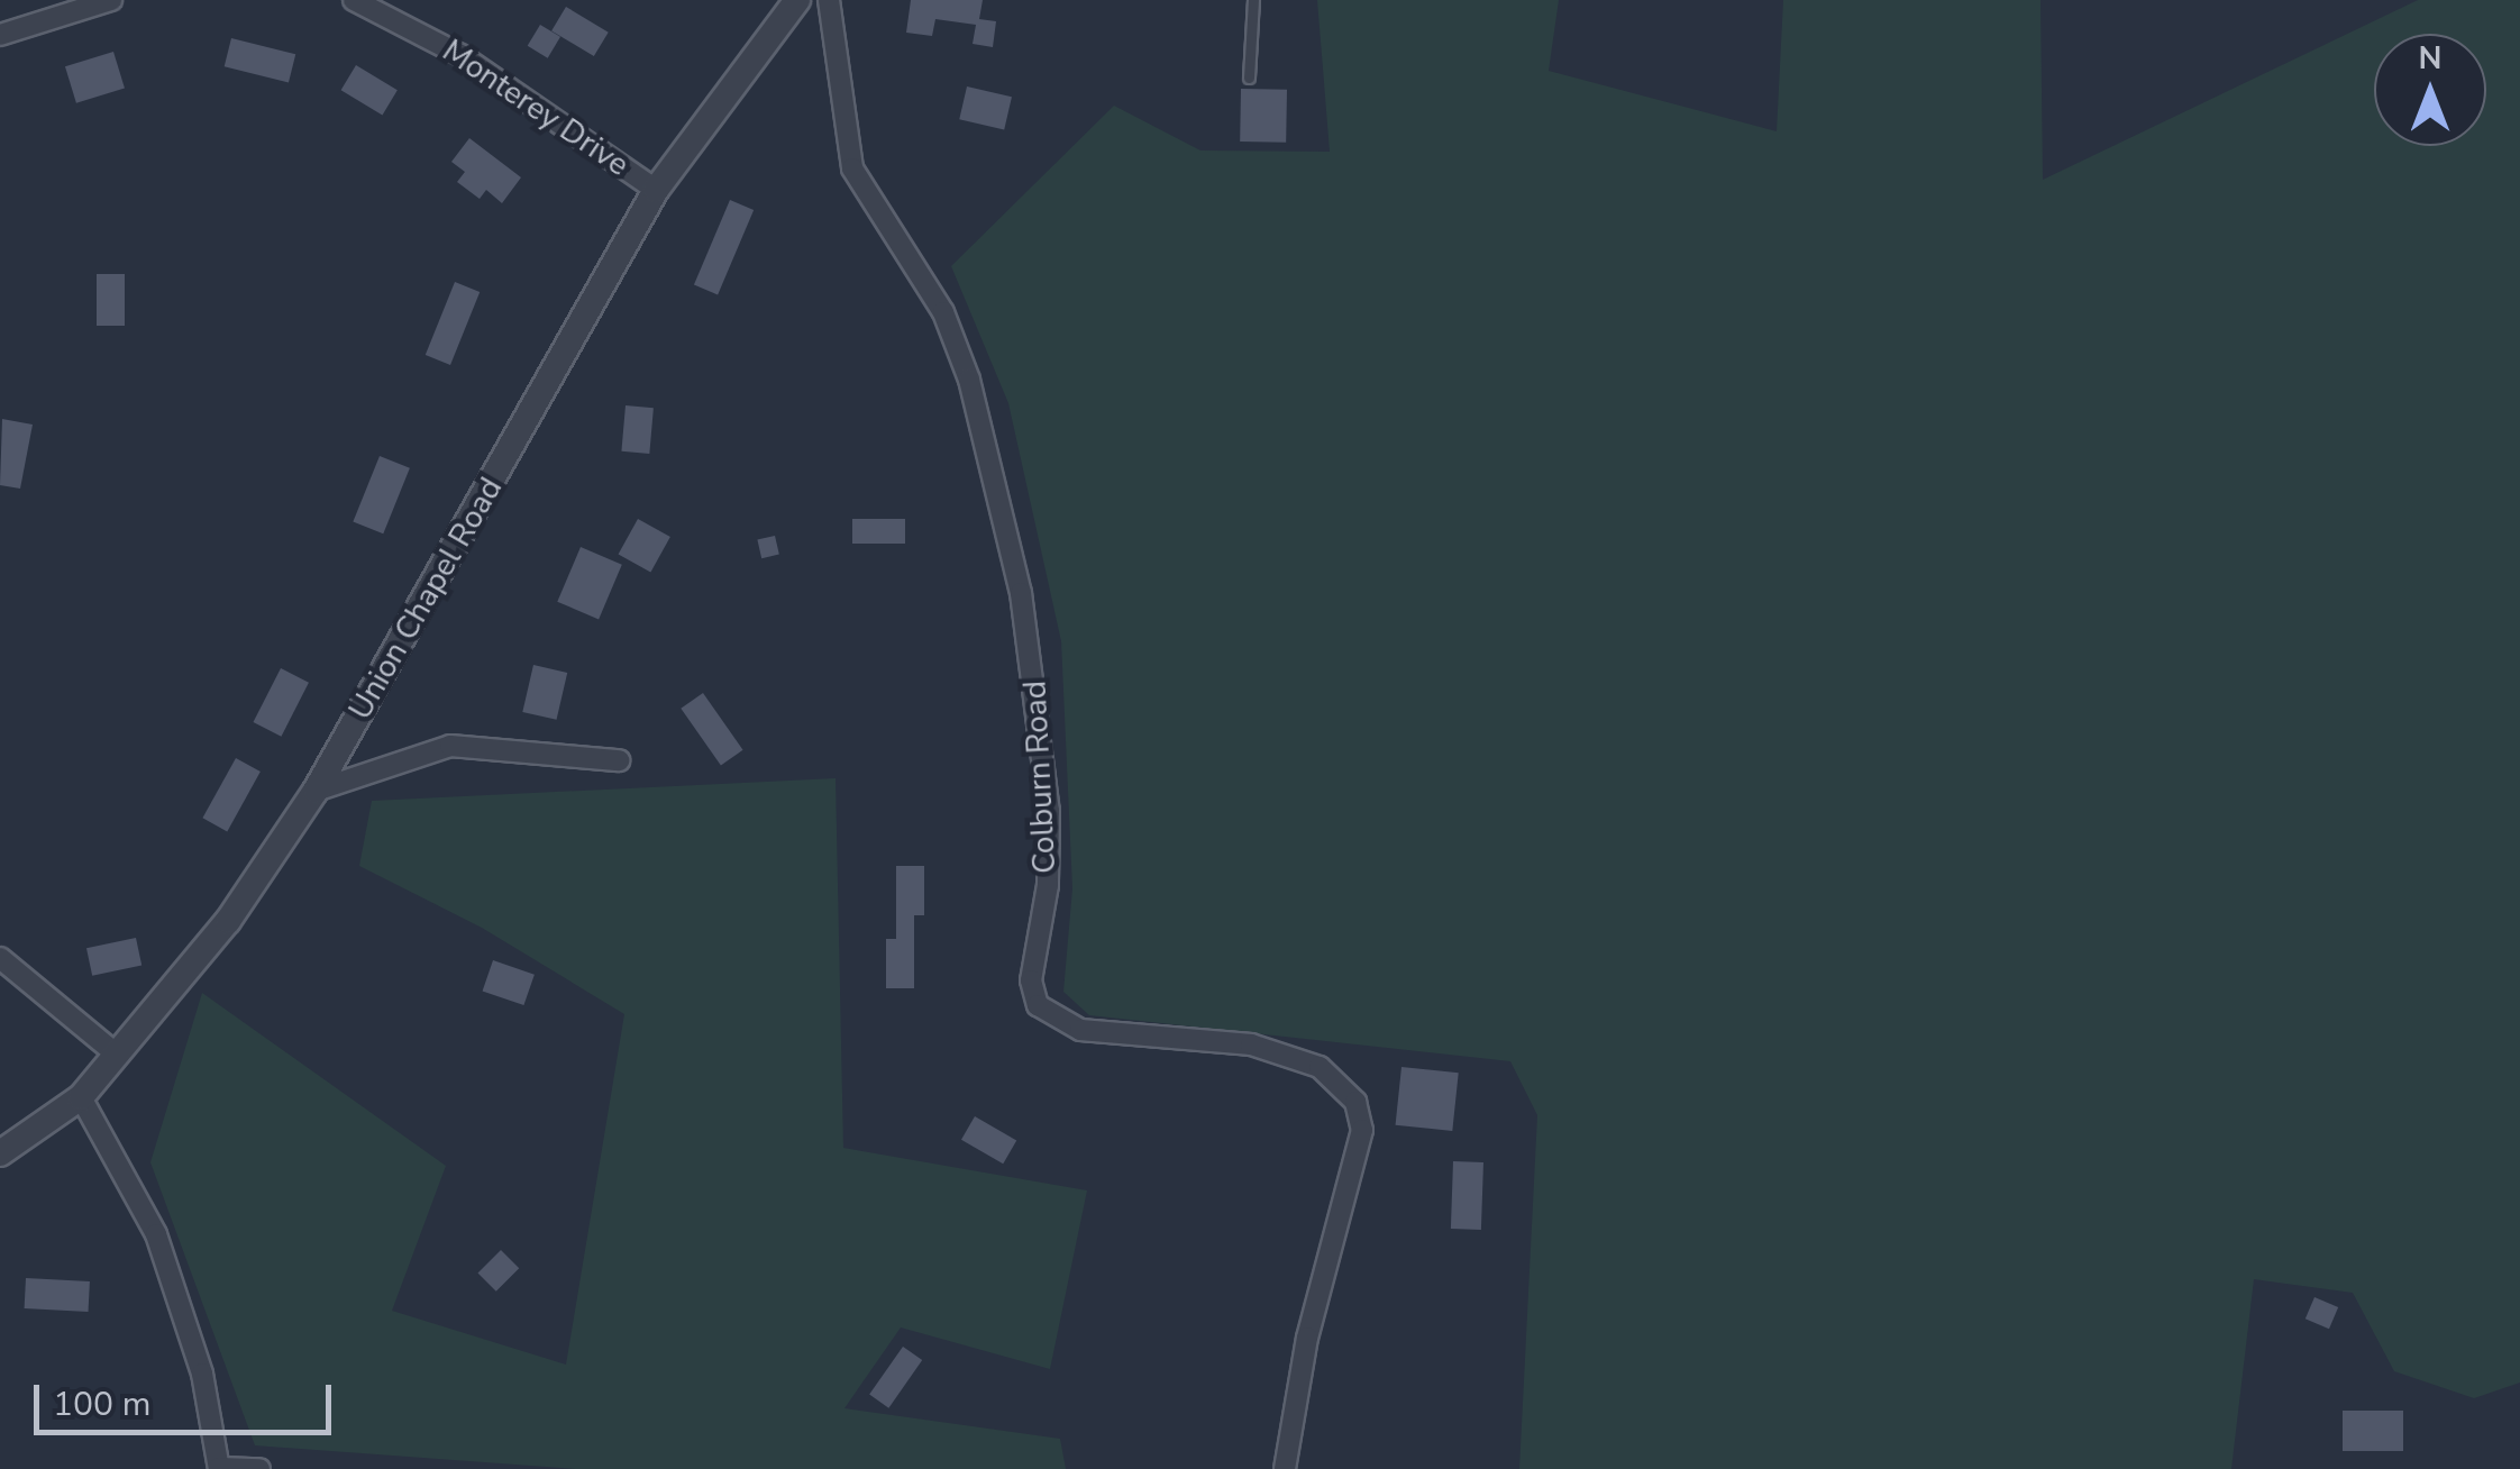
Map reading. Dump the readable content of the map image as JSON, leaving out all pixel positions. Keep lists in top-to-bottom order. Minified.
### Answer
{"streets":{"street":["Monterey Drive","Union Chapel Road","Colburn Road"]},"crossings":[["Monterey Drive","Union Chapel Road"]],"scale_bar":"100 m","north":"top"}
